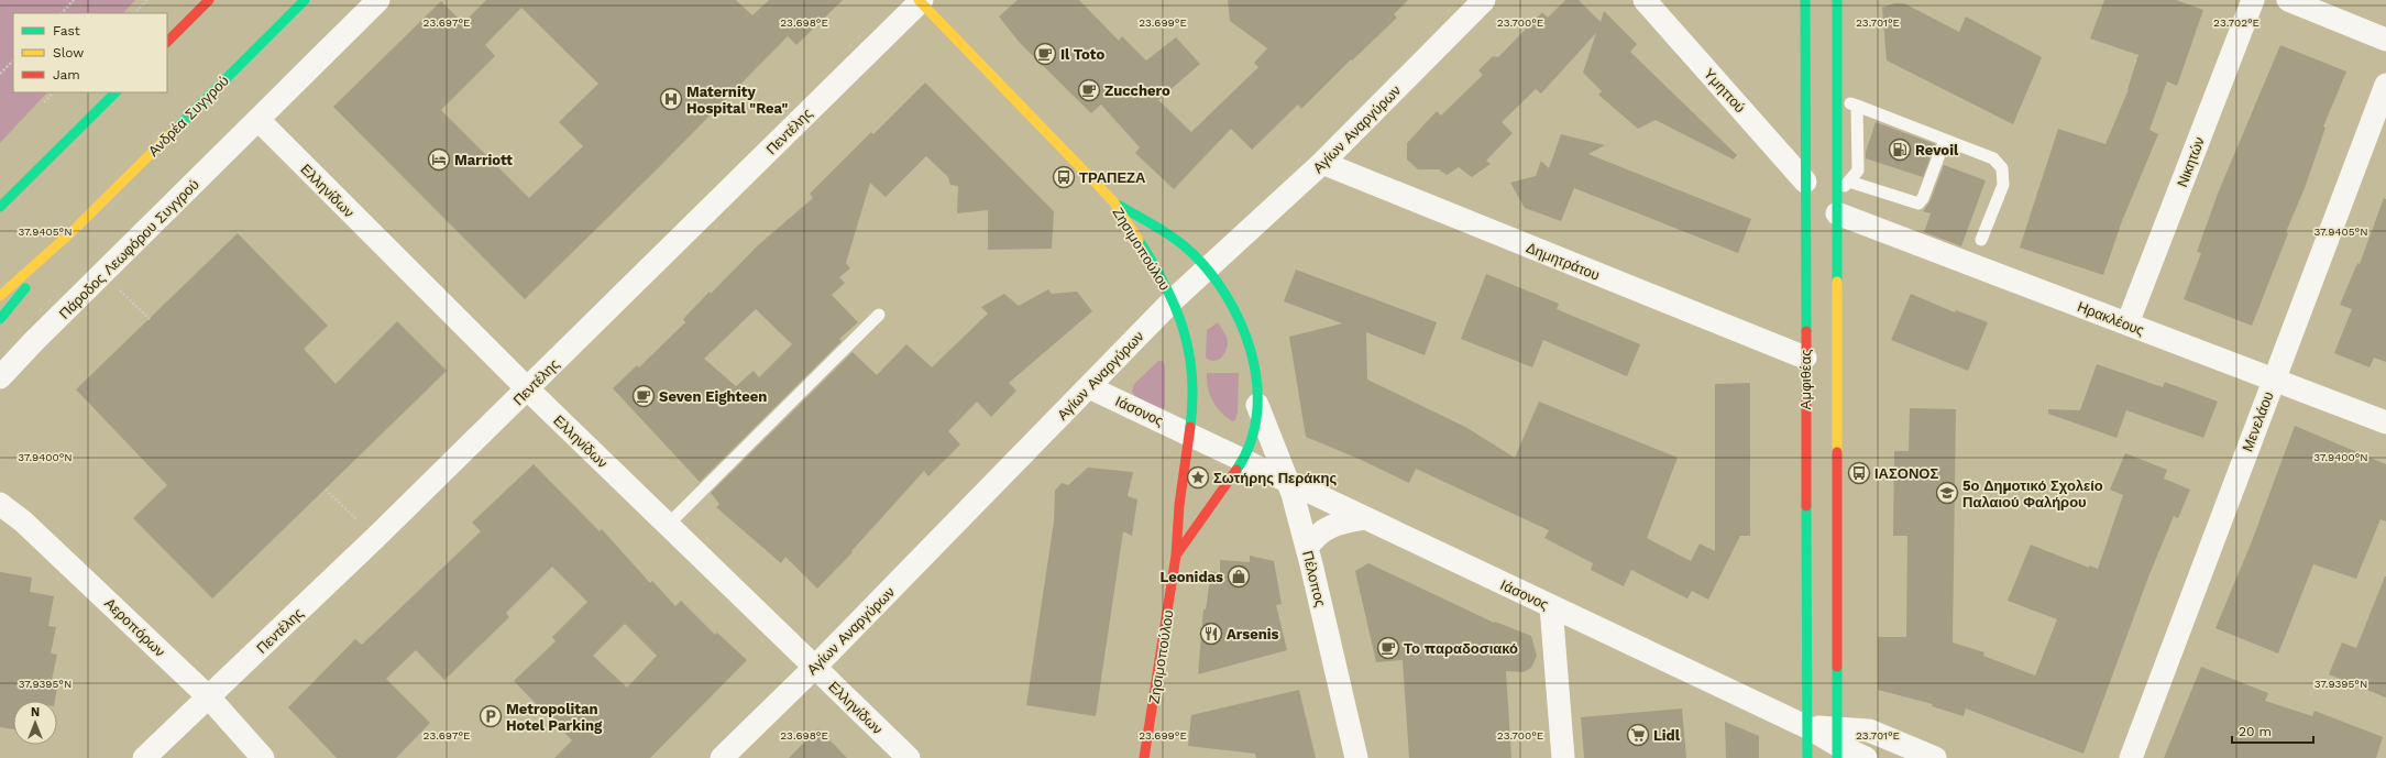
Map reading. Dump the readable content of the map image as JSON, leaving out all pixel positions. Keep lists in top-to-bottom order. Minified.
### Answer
{"streets":{"main road":["Ανδρέα Συγγρού","Ζησιμοπούλου","Αμφιθέας"],"street":["Υμηττού","Αγίων Αναργύρων","Πεντέλης","Νικητών","Ελληνίδων","Πάροδος Λεωφόρου Συγγρού","Δημητράτου","Ηρακλέους","Ιάσονος","Μενελάου","Πέλοπος","Αεροπόρων"]},"crossings":[["Υμηττού","Αμφιθέας"],["Αγίων Αναργύρων","Ελληνίδων"],["Αγίων Αναργύρων","Ζησιμοπούλου"],["Αγίων Αναργύρων","Δημητράτου"],["Αγίων Αναργύρων","Ιάσονος"],["Πεντέλης","Ελληνίδων"],["Πεντέλης","Ζησιμοπούλου"],["Πεντέλης","Αεροπόρων"],["Νικητών","Ηρακλέους"],["Ελληνίδων","Πάροδος Λεωφόρου Συγγρού"],["Ζησιμοπούλου","Ιάσονος"],["Ζησιμοπούλου","Πέλοπος"],["Δημητράτου","Αμφιθέας"],["Ηρακλέους","Μενελάου"],["Αμφιθέας","Ιάσονος"],["Ιάσονος","Πέλοπος"]],"places":{"cafe":["Il Toto","Zucchero","Seven Eighteen","Το παραδοσιακό"],"hospital":["Maternity Hospital \"Rea\""],"fuel station":["Revoil"],"hotel":["Marriott"],"bus stop":["ΤΡΑΠΕΖΑ","ΙΑΣΟΝΟΣ"],"place":["Σωτήρης Περάκης"],"school or university":["5ο Δημοτικό Σχολείο Παλαιού Φαλήρου"],"shop":["Leonidas"],"restaurant":["Arsenis"],"parking":["Metropolitan Hotel Parking"],"supermarket":["Lidl"]},"legend":["Fast","Slow","Jam"],"scale_bar":"20 m","north":"top","coordinates":["23.697°E","23.698°E","23.699°E","23.700°E","23.701°E","23.702°E","37.9405°N","37.9400°N","37.9395°N"]}
